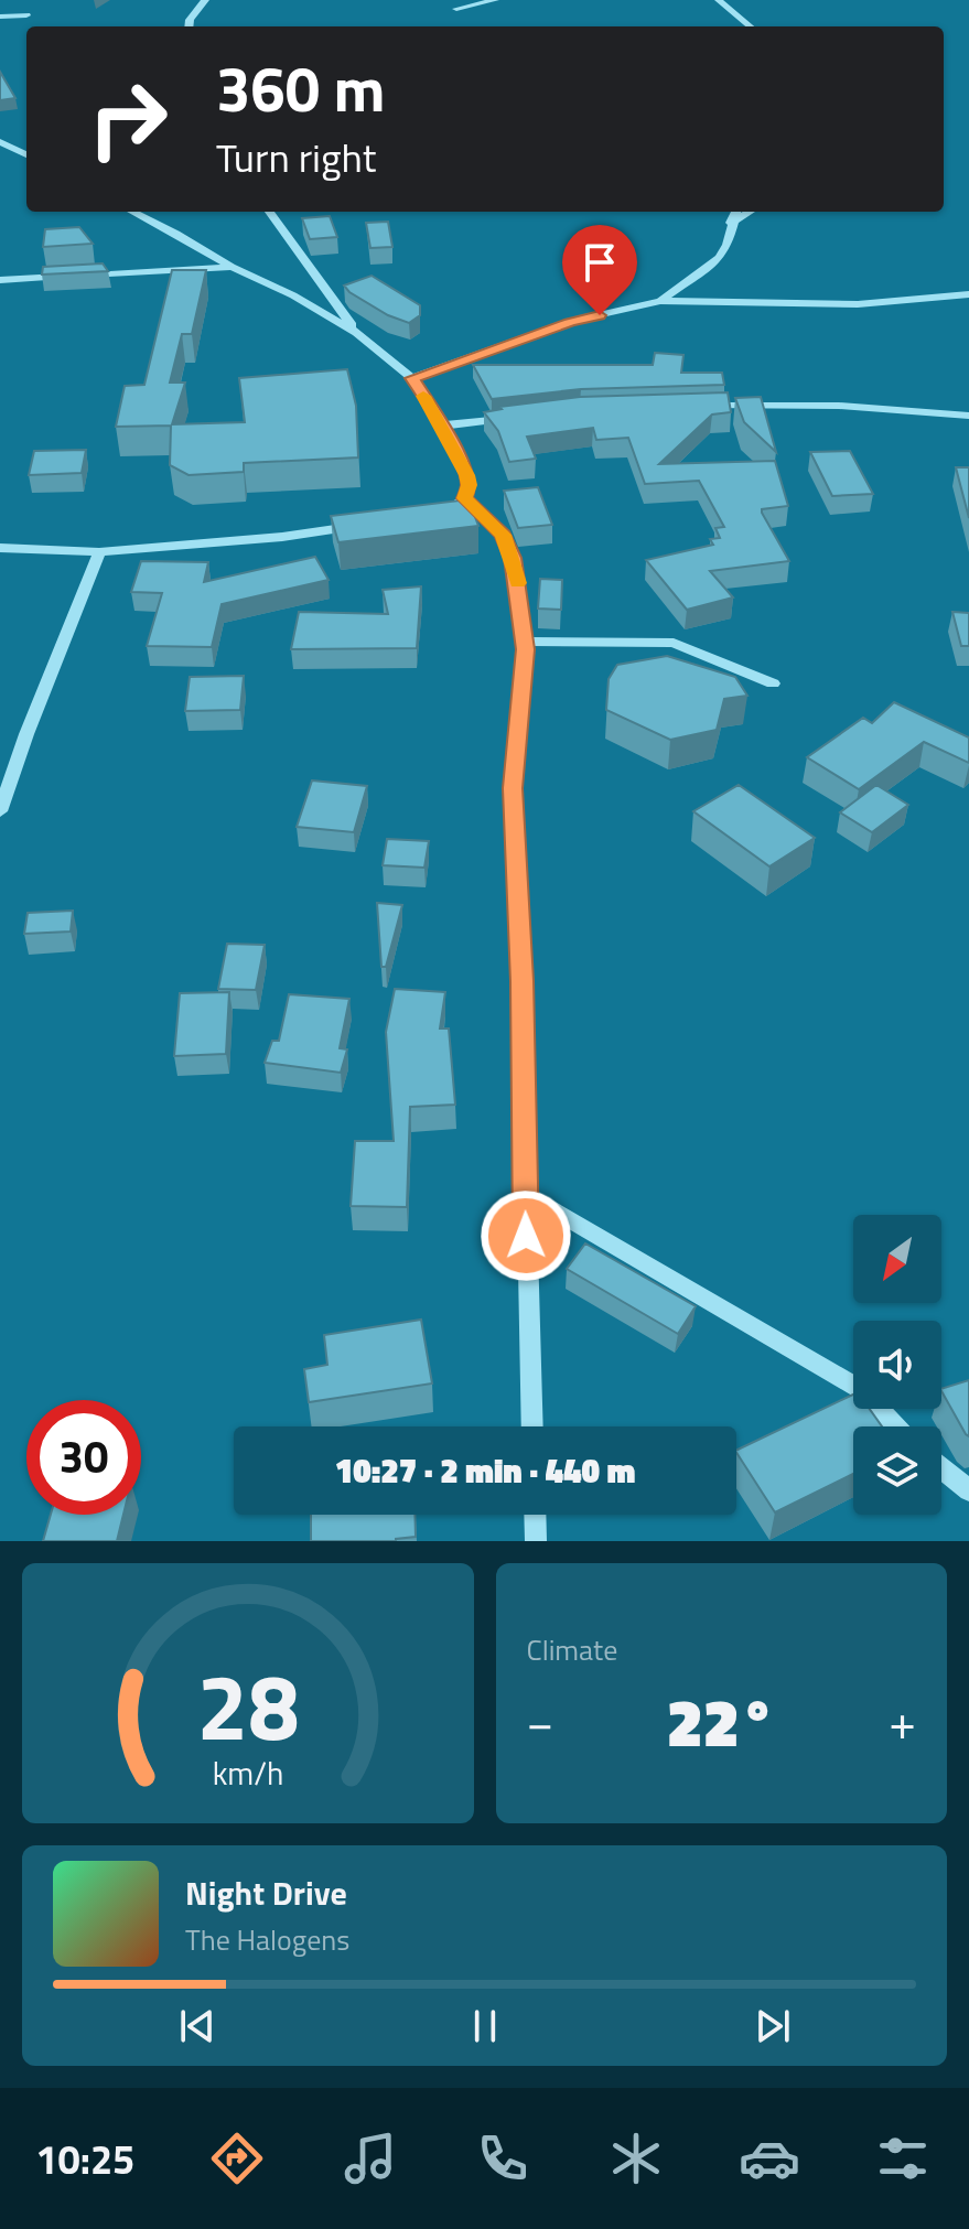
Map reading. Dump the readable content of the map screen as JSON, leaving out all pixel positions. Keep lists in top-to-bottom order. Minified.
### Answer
{"north":"bottom left","page":{"turn":["360 m","Turn right"],"limit":"30","trip":"10:27 · 2 min · 440 m","tile":"Climate","heat":["−","22°","+"],"song":["Night Drive","The Halogens"],"tabs":"10:25","gauge":["28","km/h"]}}
